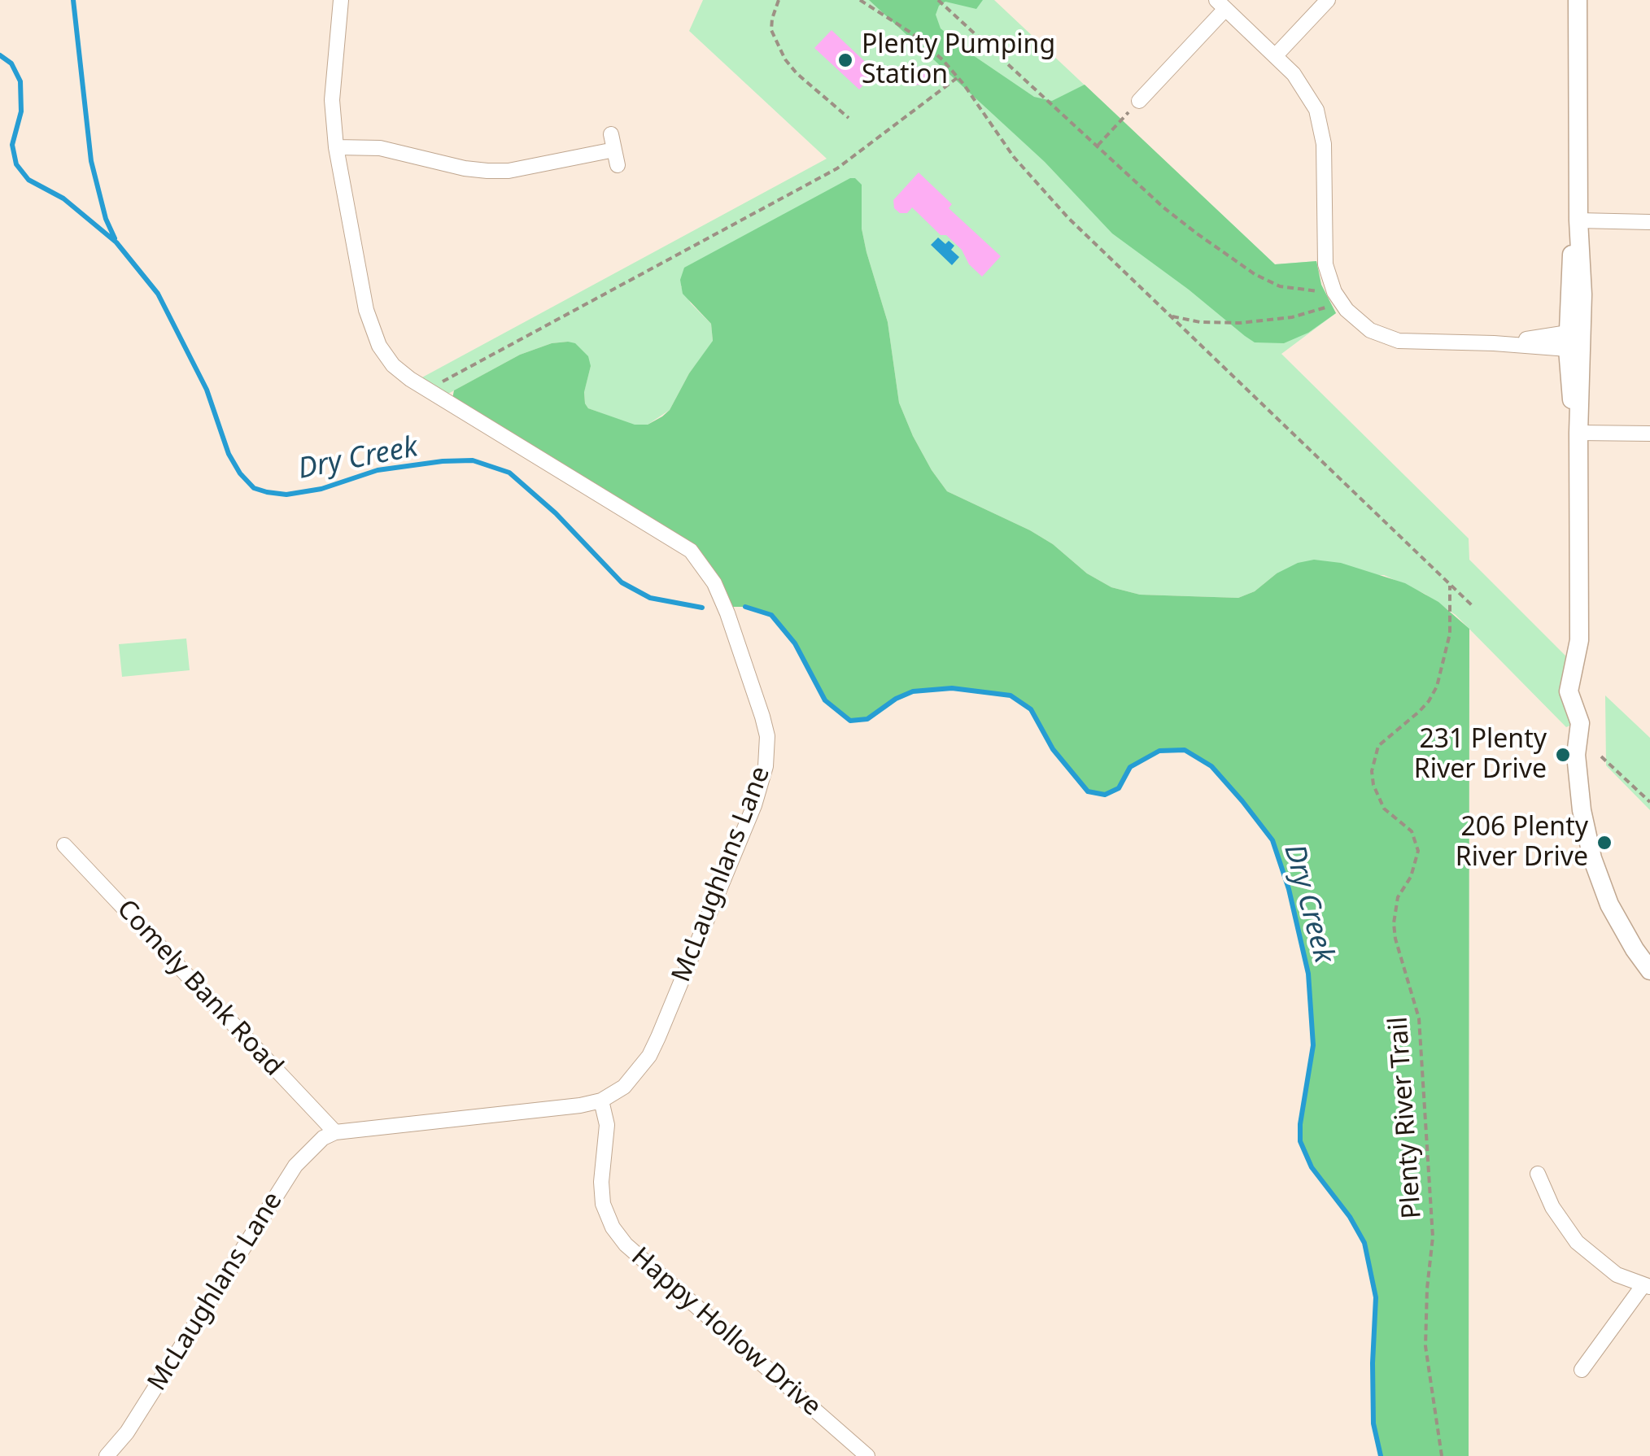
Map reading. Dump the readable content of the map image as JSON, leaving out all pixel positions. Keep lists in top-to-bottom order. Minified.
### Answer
{"streets":{"street":["McLaughlans Lane","Comely Bank Road","Happy Hollow Drive"],"path":["Plenty River Trail"]},"crossings":[["McLaughlans Lane","Comely Bank Road"],["McLaughlans Lane","Happy Hollow Drive"]],"water":["Dry Creek"],"places":["Plenty Pumping Station","231 Plenty River Drive","206 Plenty River Drive"]}
